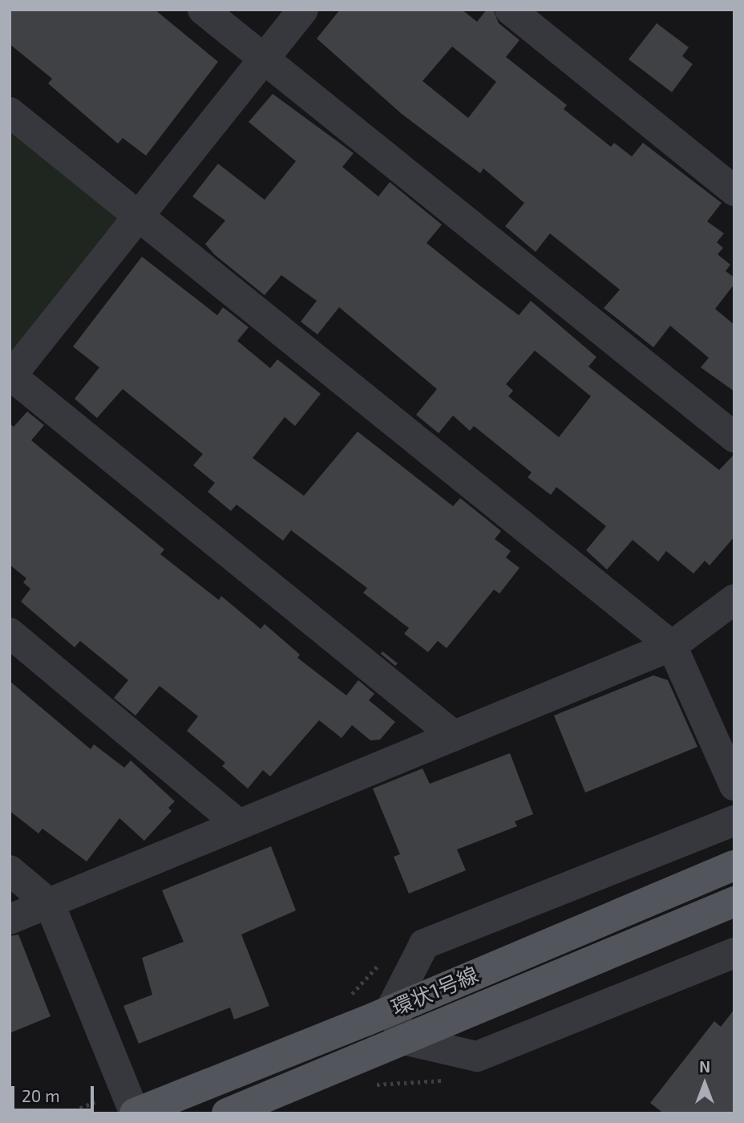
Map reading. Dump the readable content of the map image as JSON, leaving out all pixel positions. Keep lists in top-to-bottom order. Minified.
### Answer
{"streets":{"main road":["環状1号線"]},"scale_bar":"20 m","north":"top"}
